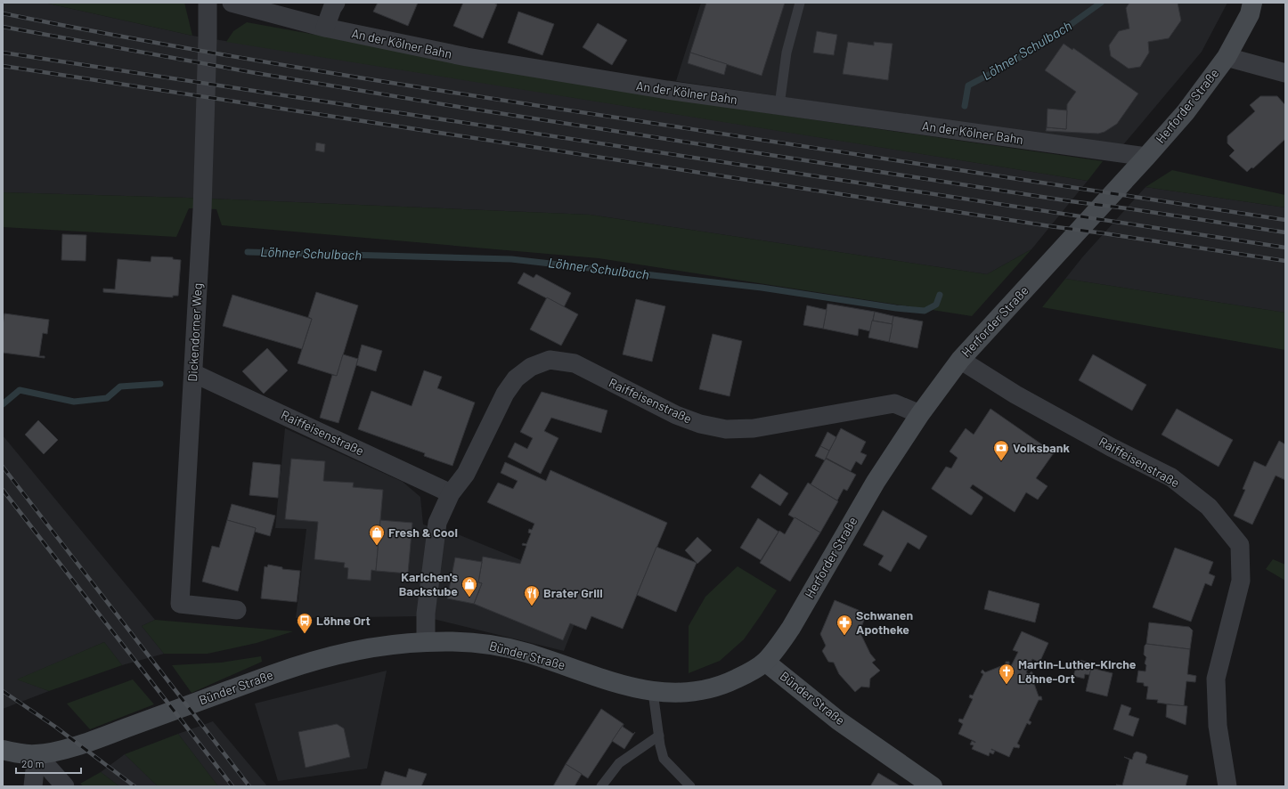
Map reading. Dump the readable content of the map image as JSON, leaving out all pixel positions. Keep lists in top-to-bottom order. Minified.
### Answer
{"streets":{"main road":["Herforder Straße","Bünder Straße"],"street":["An der Kölner Bahn","Dickendorner Weg","Raiffeisenstraße"]},"crossings":[["An der Kölner Bahn","Herforder Straße"],["Herforder Straße","Raiffeisenstraße"],["Herforder Straße","Bünder Straße"],["Dickendorner Weg","Raiffeisenstraße"],["Raiffeisenstraße","Bünder Straße"]],"water":["Löhner Schulbach"],"places":{"bank":["Volksbank"],"shop":["Fresh & Cool","Karlchen's Backstube"],"restaurant":["Brater Grill"],"bus stop":["Löhne Ort"],"pharmacy":["Schwanen Apotheke"],"church":["Martin-Luther-Kirche Löhne-Ort"]},"scale_bar":"20 m"}
